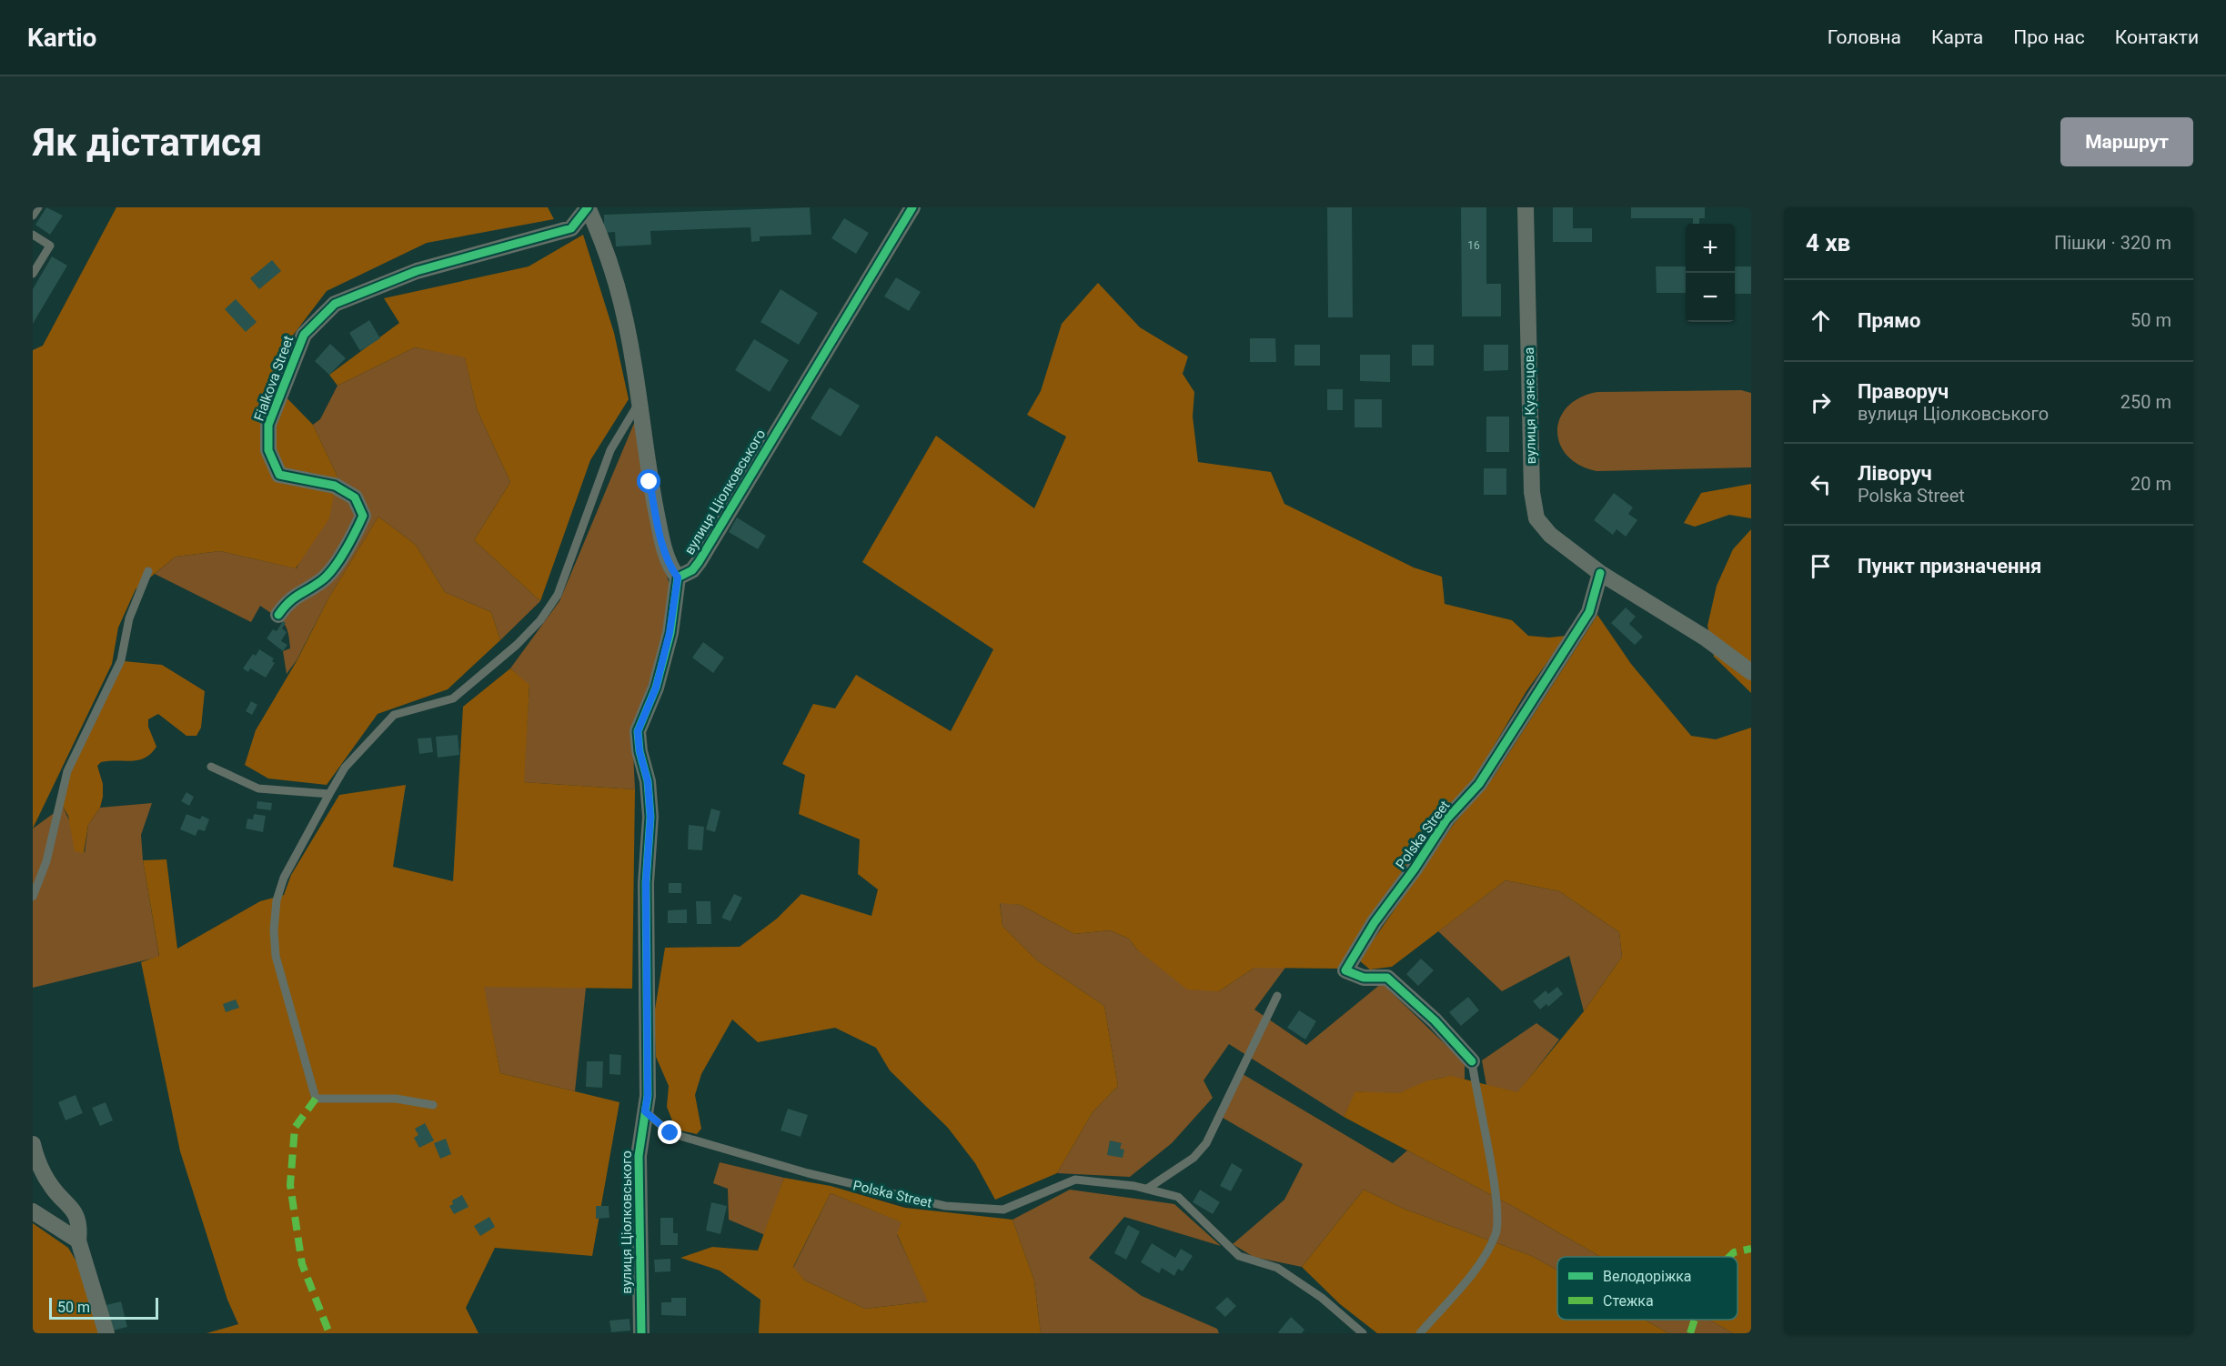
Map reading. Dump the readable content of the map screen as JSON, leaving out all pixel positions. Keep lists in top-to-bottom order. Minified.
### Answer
{"streets":{"street":["Fialkova Street","вулиця Кузнєцова","вулиця Ціолковського","Polska Street"]},"crossings":[["вулиця Кузнєцова","Polska Street"],["вулиця Ціолковського","Polska Street"]],"house_numbers":["16"],"legend":["Велодоріжка","Стежка"],"scale_bar":"50 m","page":{"header":"Kartio","nav":["Головна","Карта","Про нас","Контакти"],"buttons":"Маршрут","title":"Як дістатися","heading":["4 хв","Пішки · 320 m"],"map_buttons":["+","−"],"list":[["Прямо","50 m"],["Праворуч","вулиця Ціолковського","250 m"],["Ліворуч","Polska Street","20 m"],"Пункт призначення"],"scale":"50 m"}}
